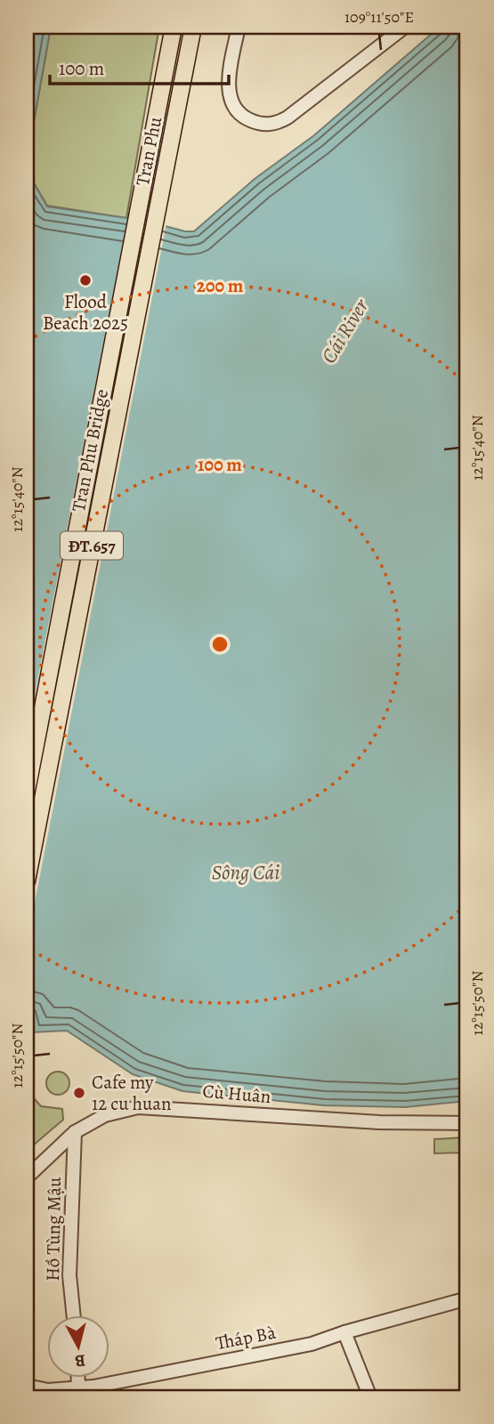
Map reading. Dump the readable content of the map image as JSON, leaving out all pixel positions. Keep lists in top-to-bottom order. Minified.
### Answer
{"streets":{"main road":["Tran Phu","Tran Phu Bridge","ĐT.657"],"street":["Cù Huân","Hồ Tùng Mậu","Tháp Bà"]},"crossings":[["Tran Phu","Tran Phu Bridge"],["Cù Huân","Hồ Tùng Mậu"]],"water":["Cái River","Sông Cái"],"places":["Flood Beach 2025","Cafe my 12 cu huan"],"scale_bar":"100 m","north":"bottom","coordinates":["109°11'50\"E","12°15'40\"N","12°15'50\"N"],"rings":["200 m","100 m"]}
